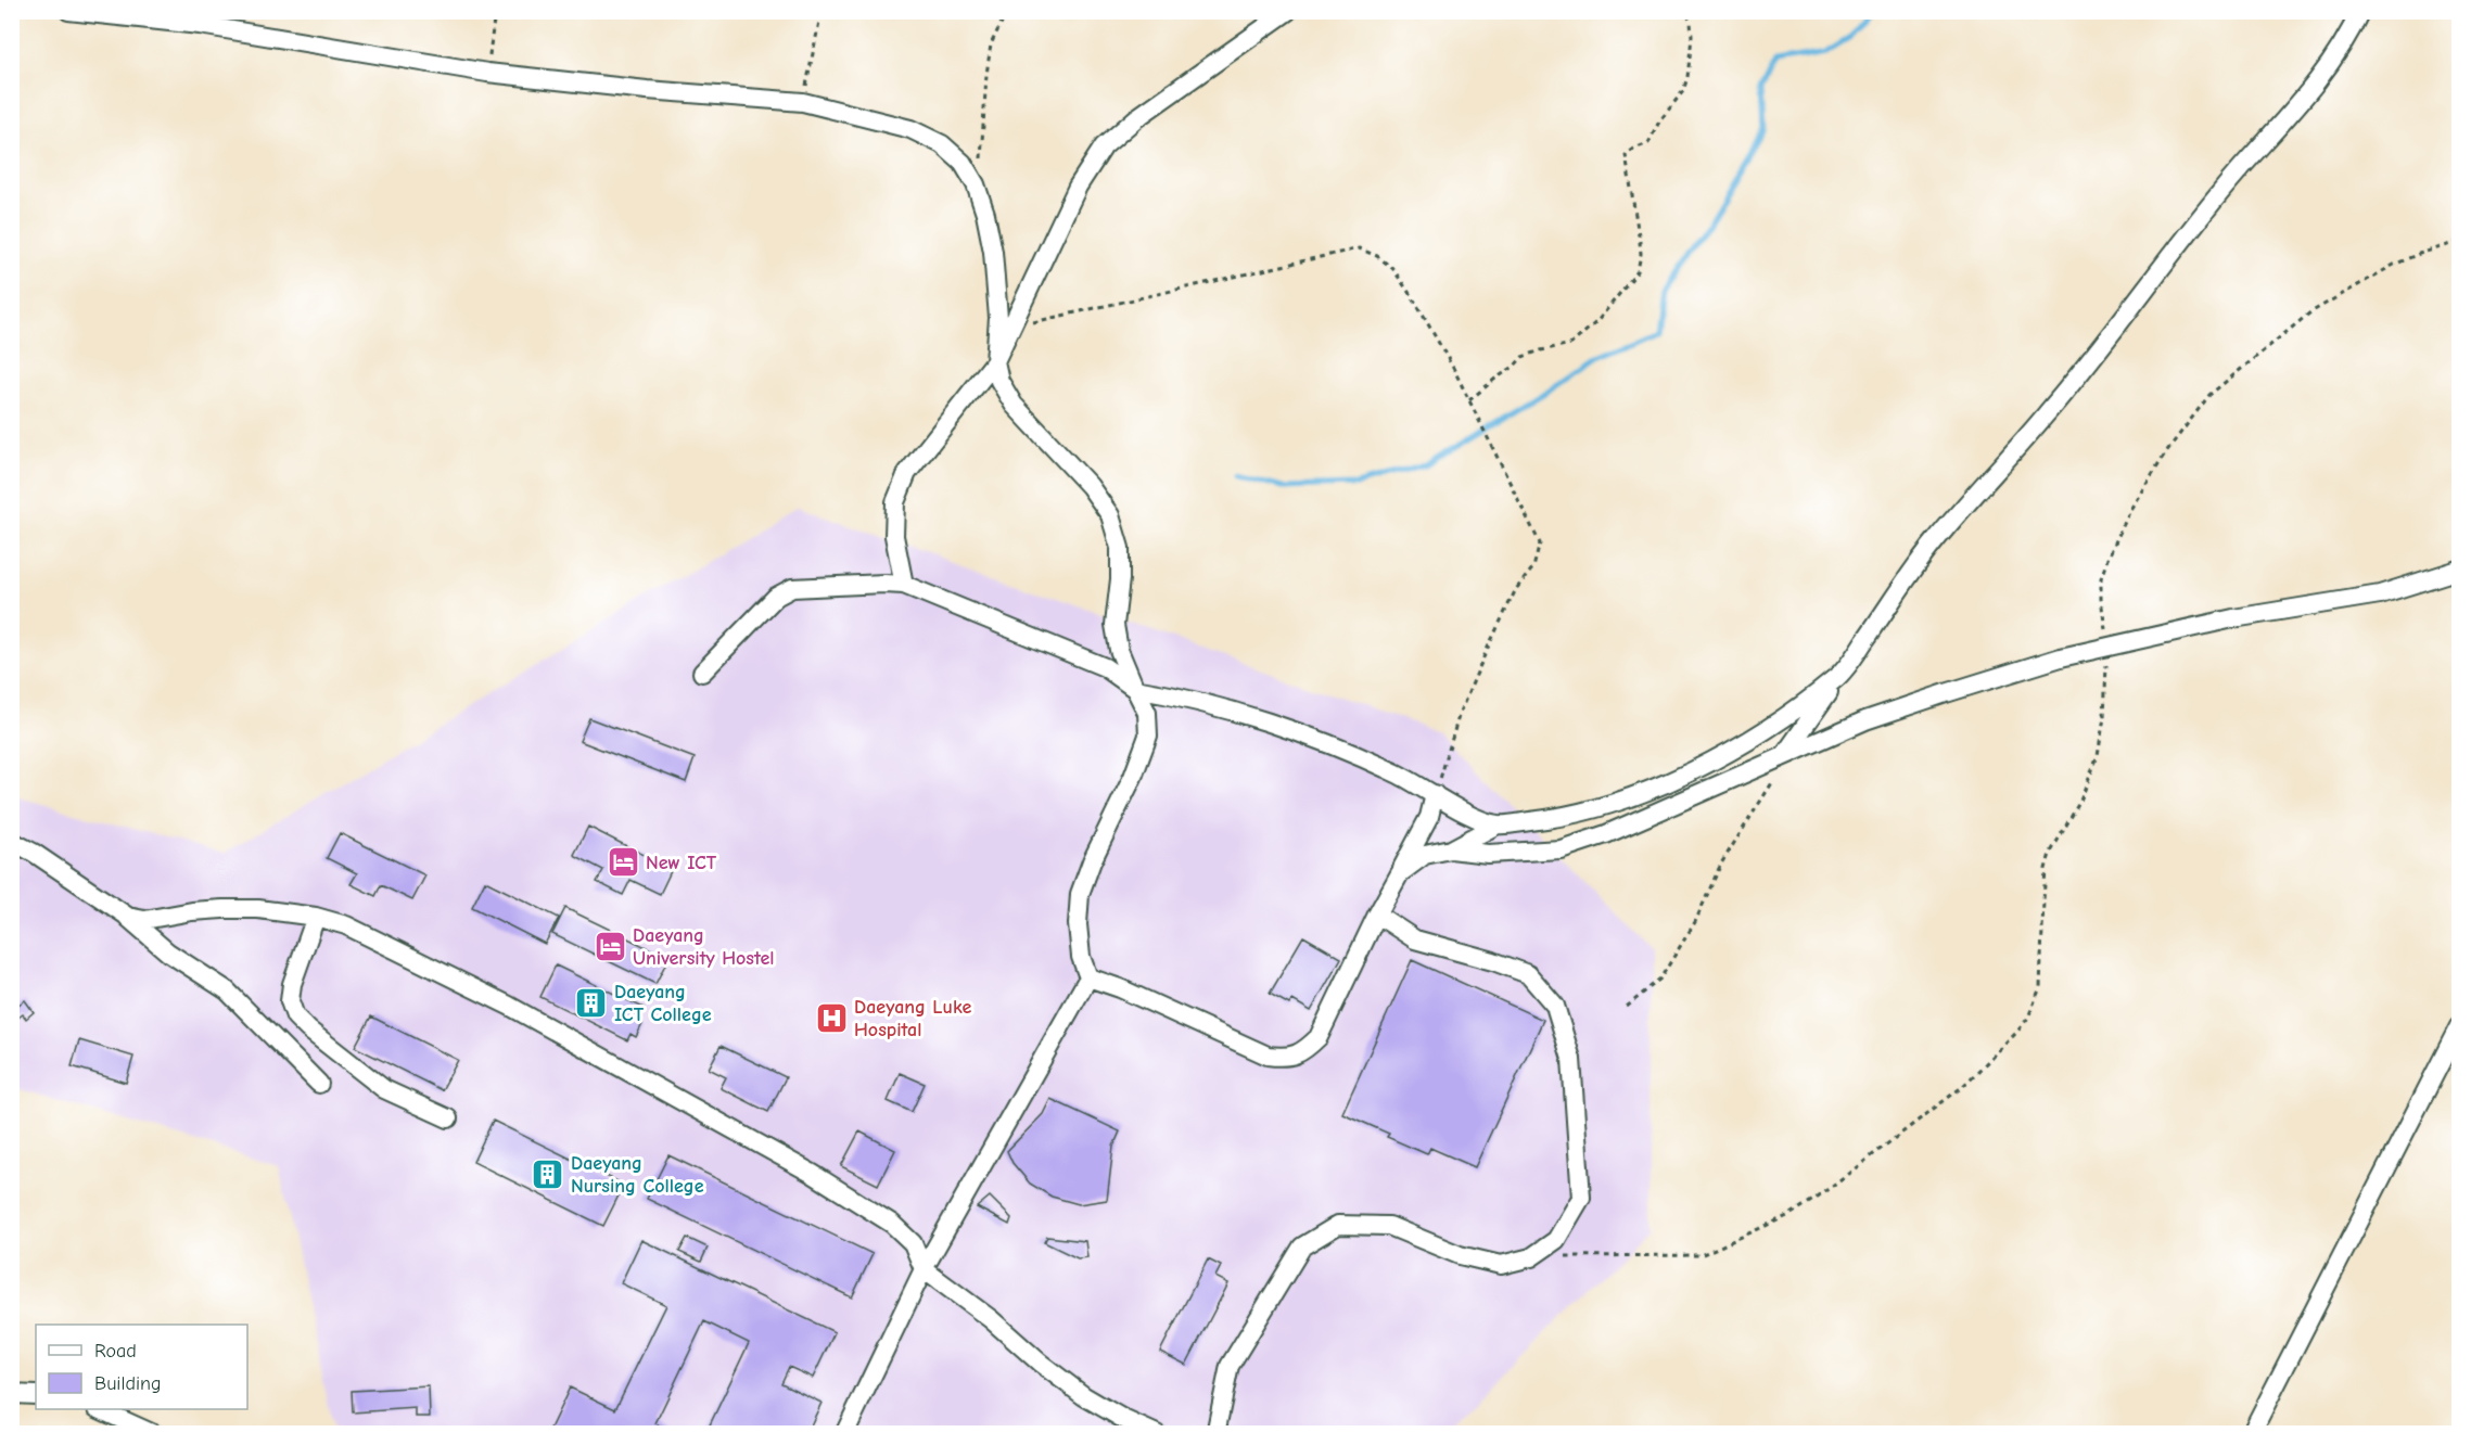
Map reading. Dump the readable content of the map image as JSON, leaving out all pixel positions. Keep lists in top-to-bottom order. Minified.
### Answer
{"places":{"hotel":["New ICT","Daeyang University Hostel"],"building":["Daeyang ICT College","Daeyang Nursing College"],"hospital":["Daeyang Luke Hospital"]},"legend":["Road","Building"]}
